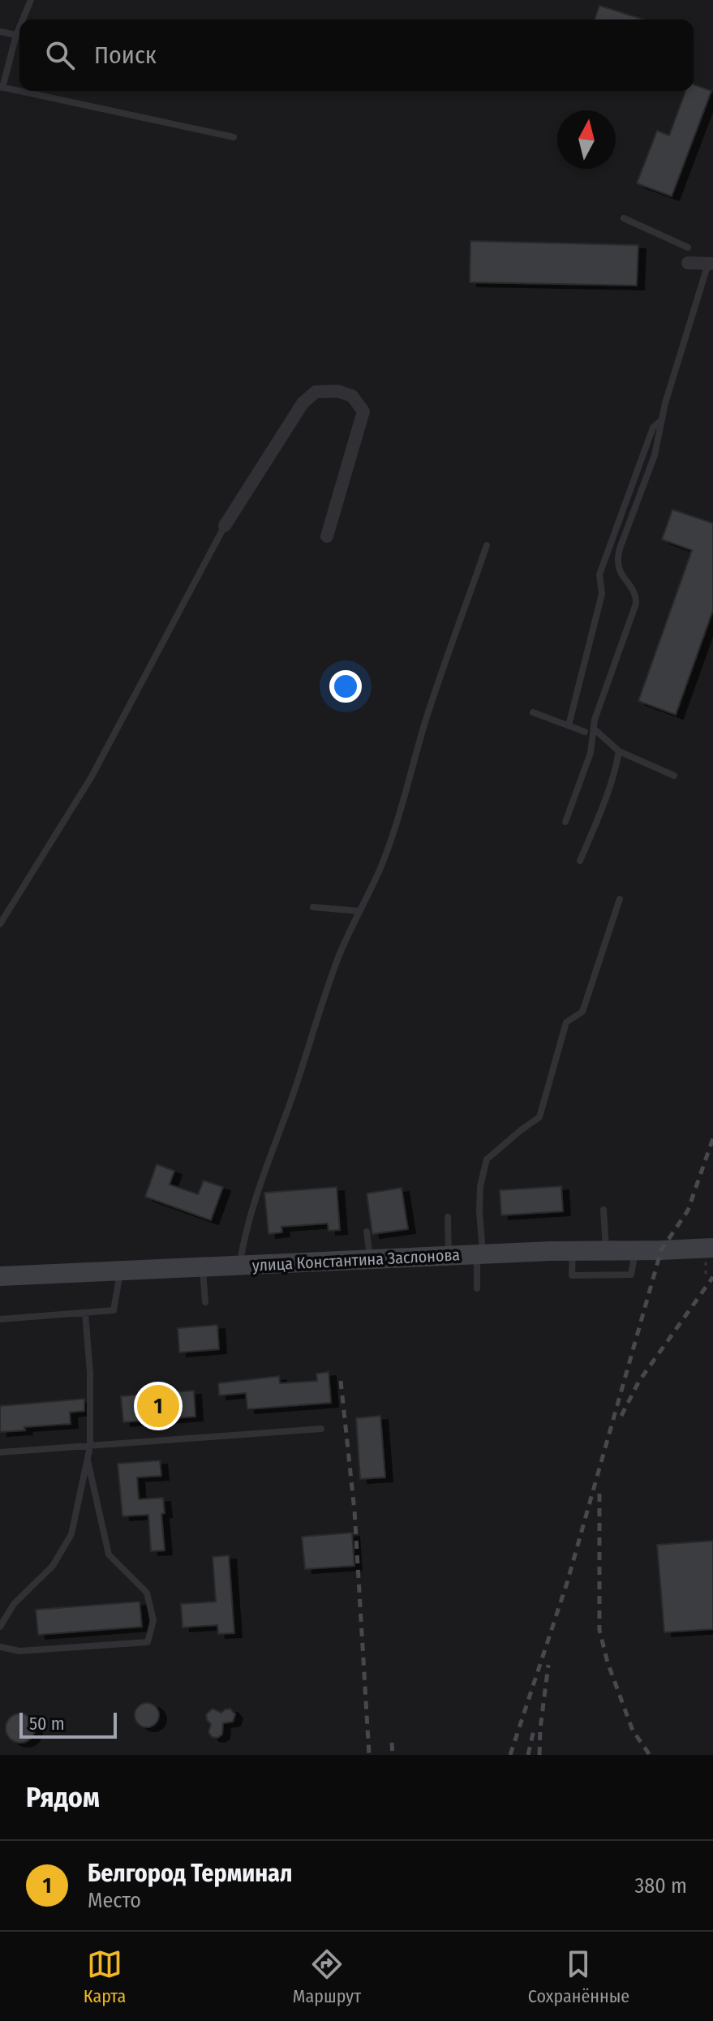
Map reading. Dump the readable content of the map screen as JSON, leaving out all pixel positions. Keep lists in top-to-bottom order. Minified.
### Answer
{"streets":{"street":["улица Константина Заслонова"]},"scale_bar":"50 m","north":"top","page":{"search":"Поиск","pins":"1","scale":"50 m","heading":"Рядом","list":[{"mark":"1","name":"Белгород Терминал","note":"Место","value":"380 m"}],"nav":["Карта","Маршрут","Сохранённые"]}}
